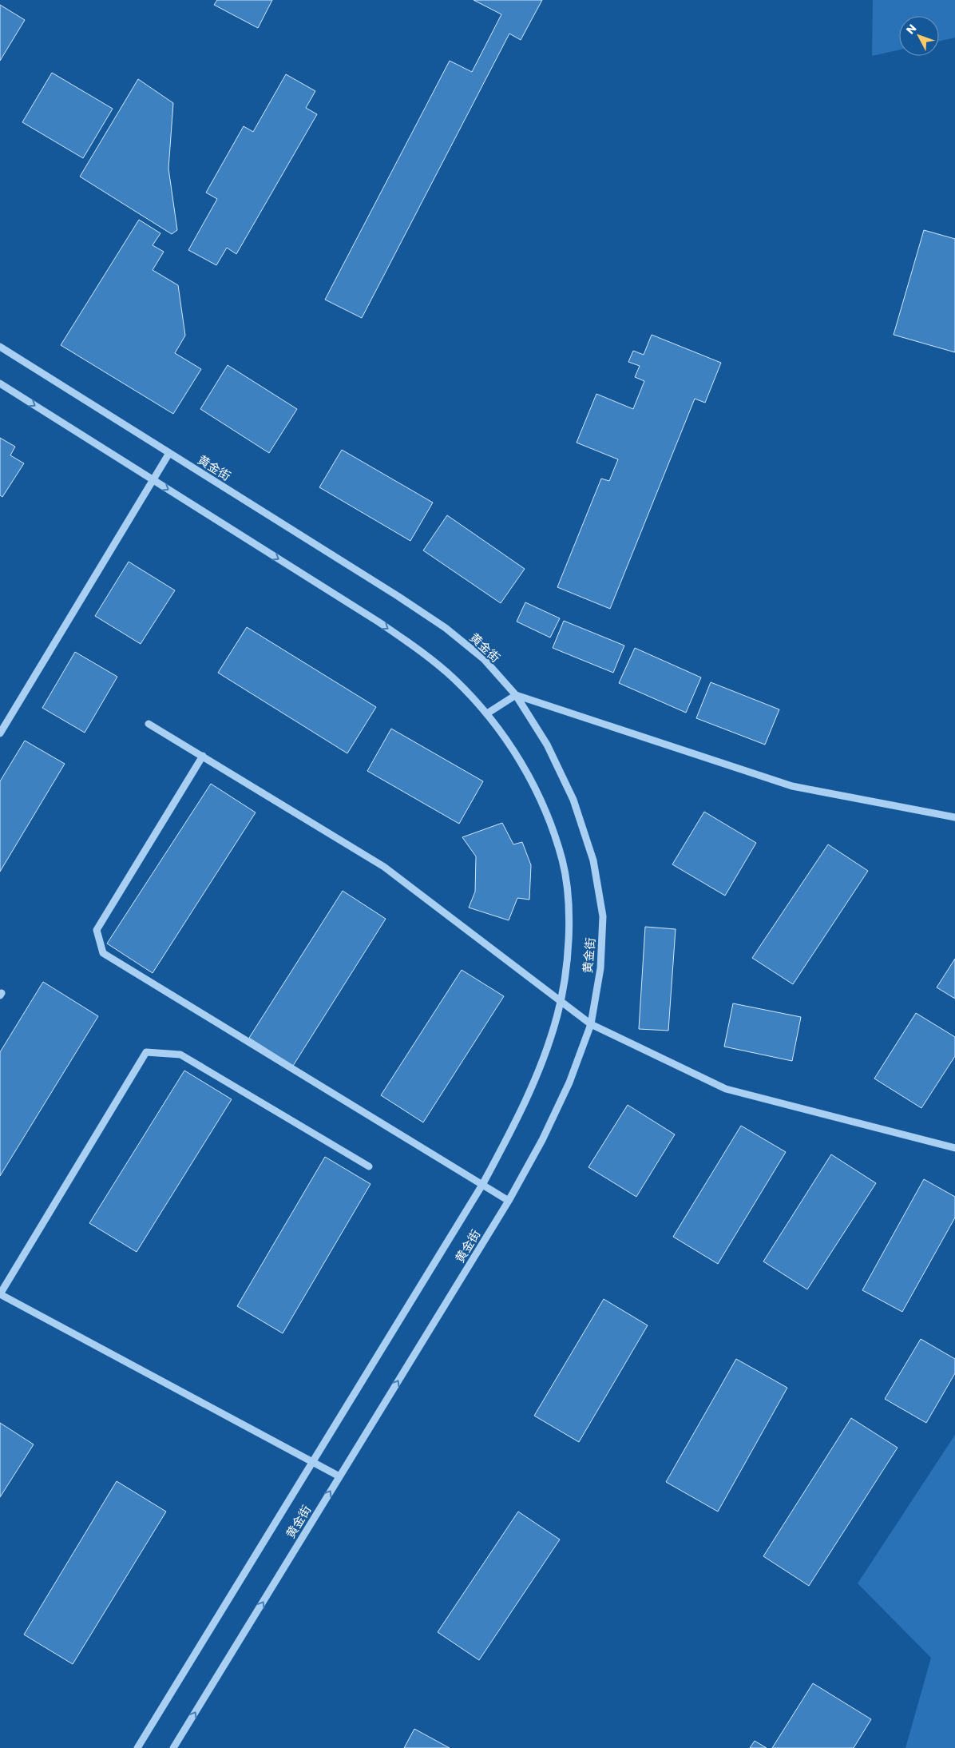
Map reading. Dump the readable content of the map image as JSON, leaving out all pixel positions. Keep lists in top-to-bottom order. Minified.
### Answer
{"streets":{"street":["黄金街"]},"north":"top left"}
